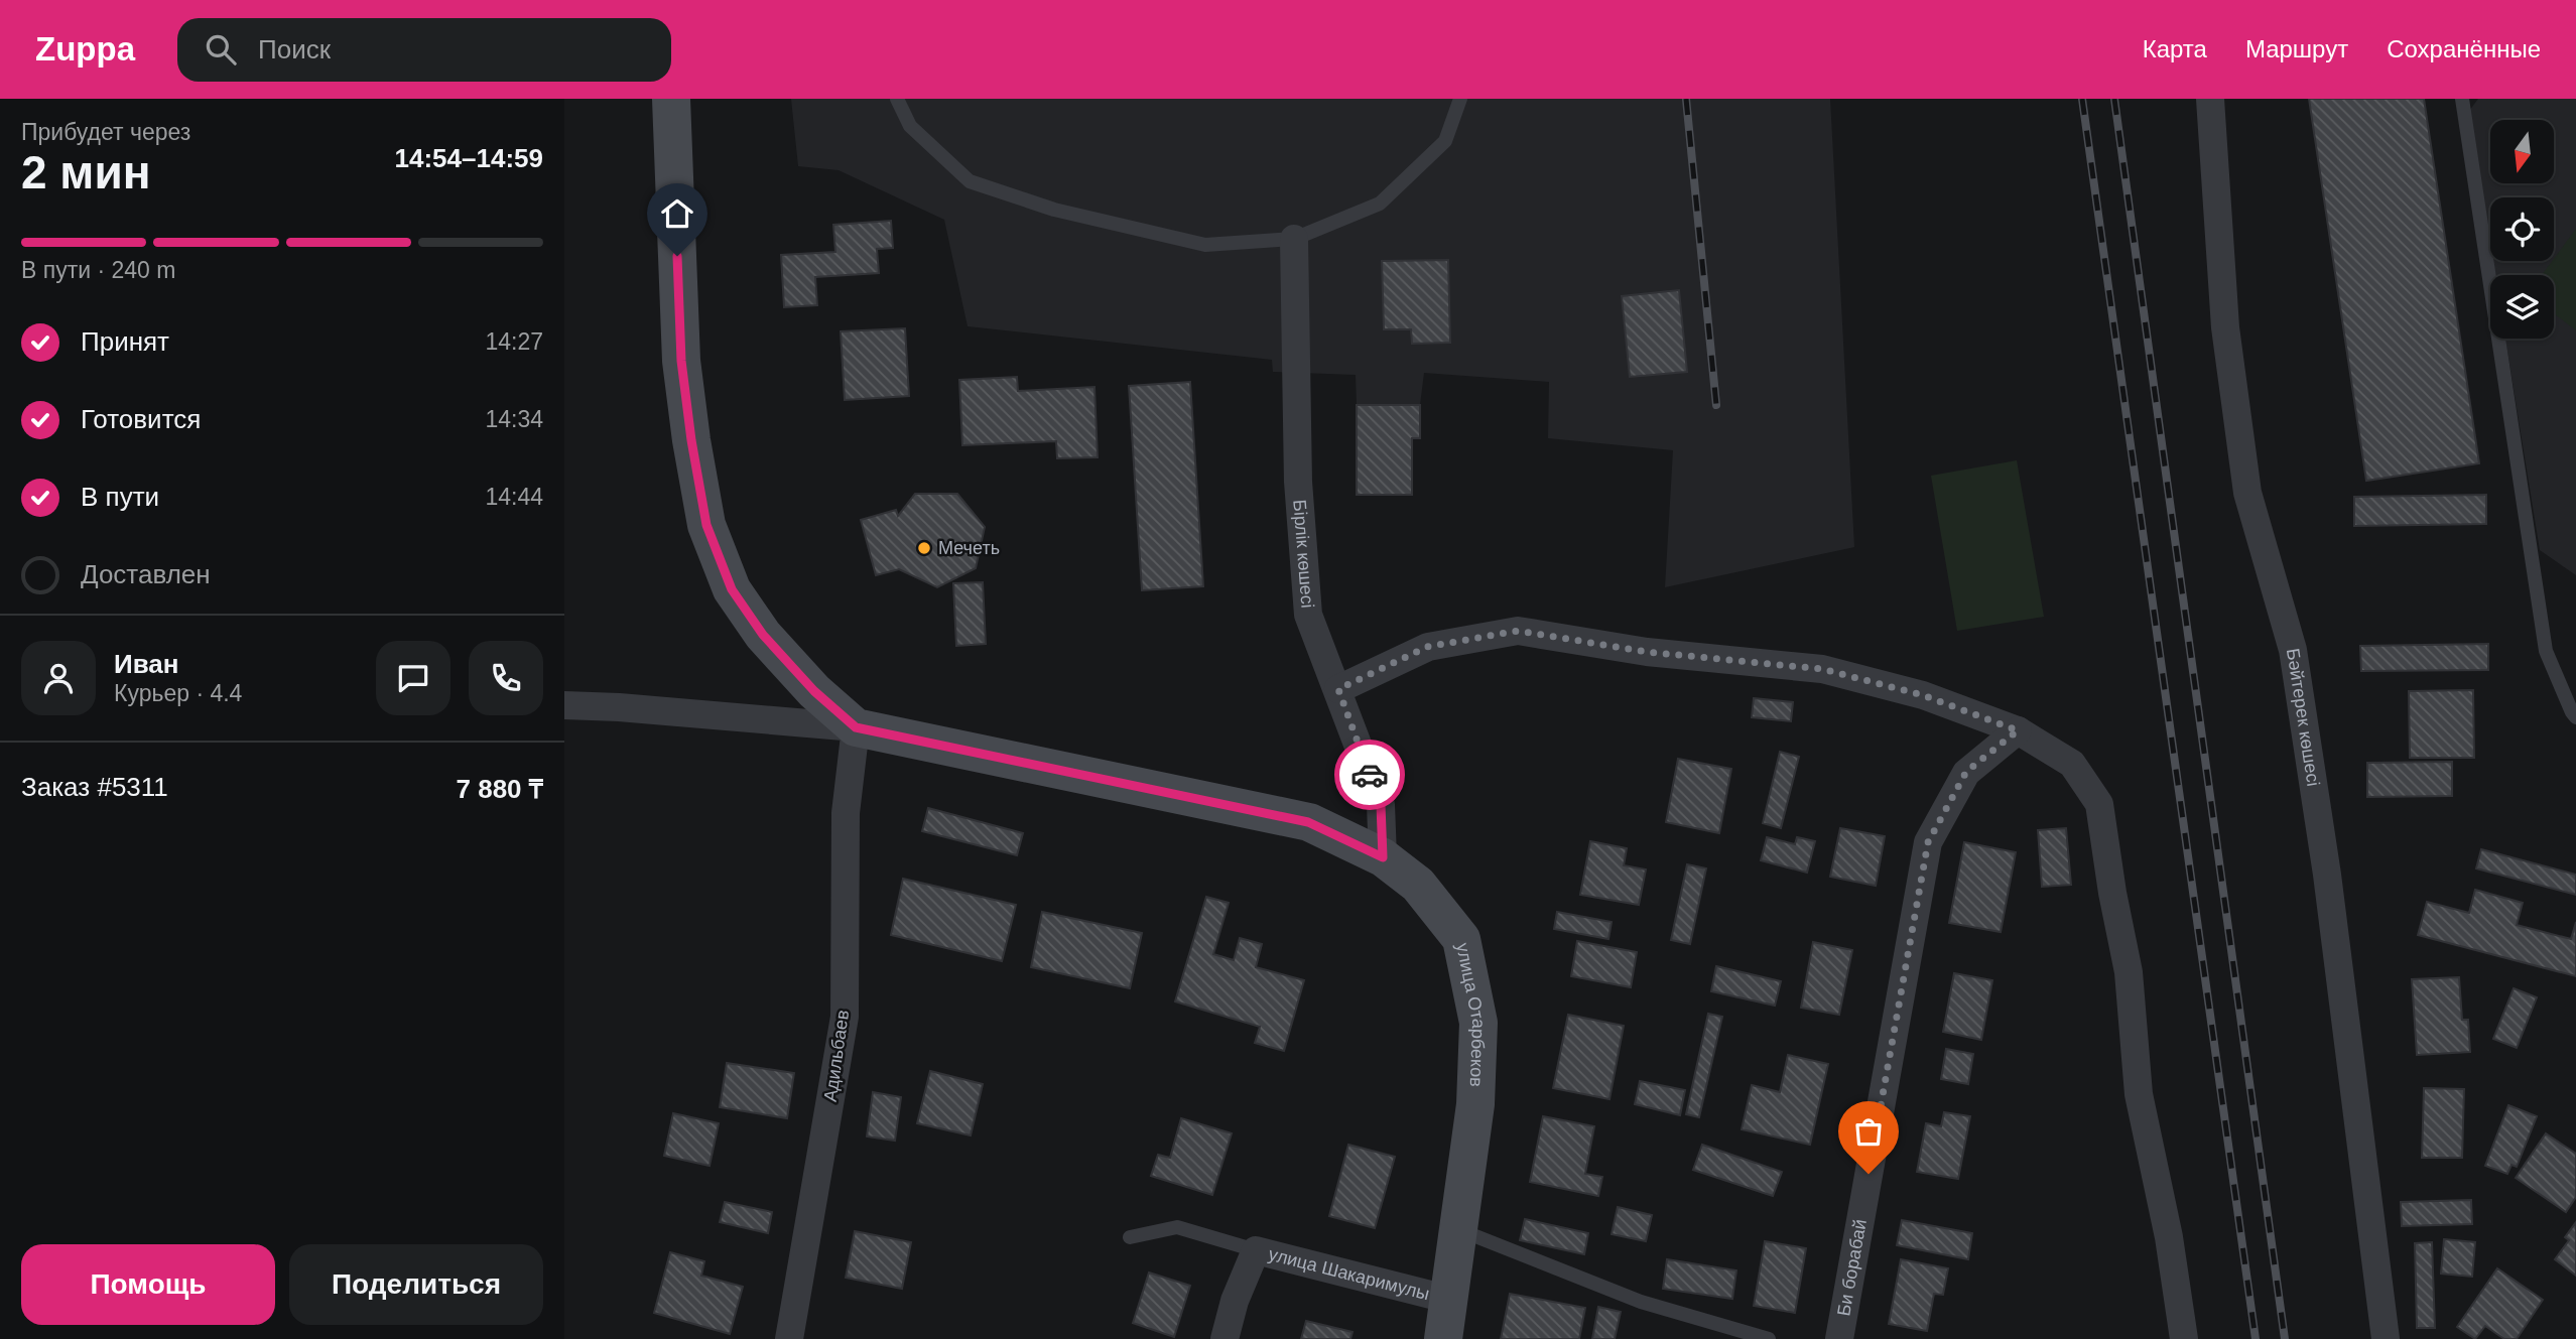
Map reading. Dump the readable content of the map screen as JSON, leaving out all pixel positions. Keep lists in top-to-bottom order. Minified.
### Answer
{"streets":{"main road":["улица Отарбеков"],"street":["Бірлік көшесі","Бәйтерек көшесі","Адильбаев","Би борабай","улица Шакаримулы"]},"crossings":[["Бірлік көшесі","улица Отарбеков"],["улица Отарбеков","Адильбаев"],["улица Отарбеков","улица Шакаримулы"]],"places":["Мечеть"],"north":"bottom","page":{"header":"Zuppa","search":"Поиск","nav":["Карта","Маршрут","Сохранённые"],"heading":["2 мин","Прибудет через","14:54–14:59"],"panel":["Иван","Курьер · 4.4","Заказ #5311","7 880 ₸"],"bar":"В пути · 240 m","list":[["Принят","14:27"],["Готовится","14:34"],["В пути","14:44"],"Доставлен"],"buttons":["Помощь","Поделиться"]}}
